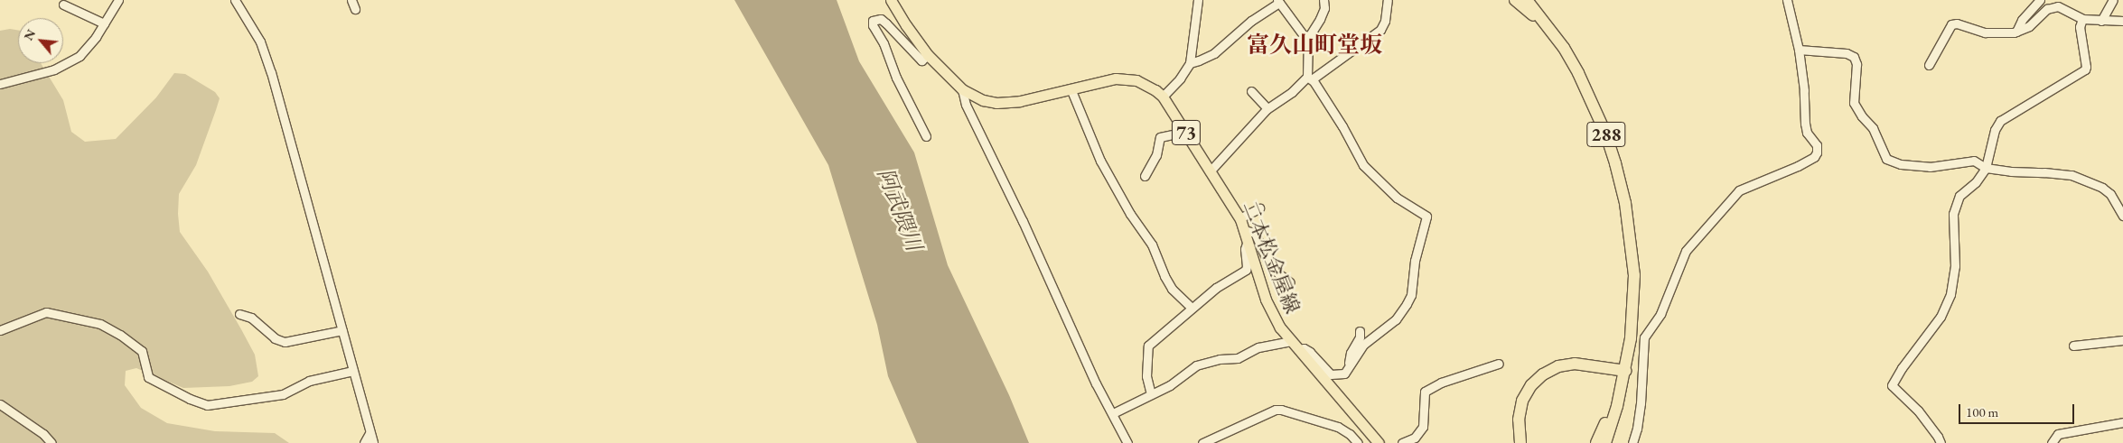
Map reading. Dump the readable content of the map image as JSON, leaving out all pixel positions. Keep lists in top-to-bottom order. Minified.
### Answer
{"streets":{"highway":["288"],"main road":["73","二本松金屋線"]},"districts":["富久山町堂坂"],"water":["阿武隈川"],"scale_bar":"100 m","north":"top left"}
